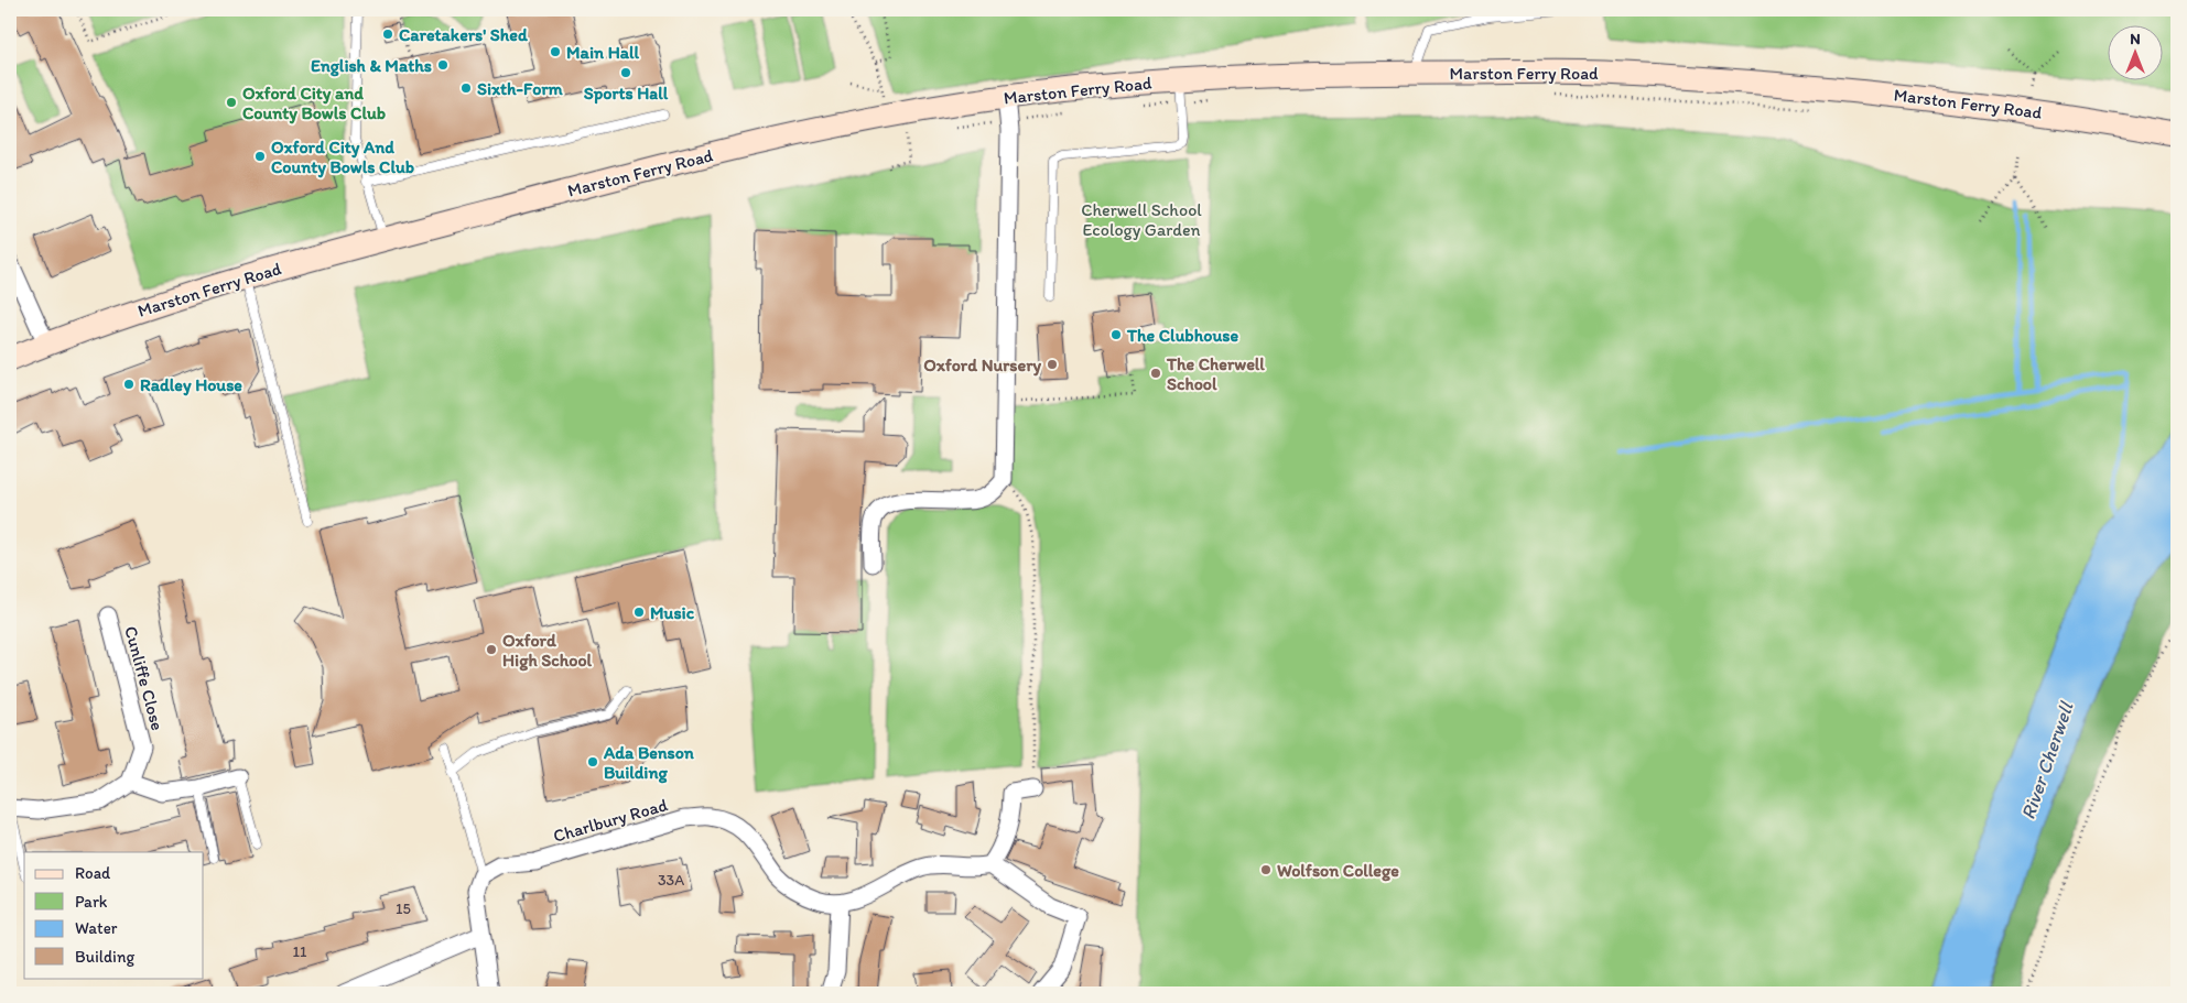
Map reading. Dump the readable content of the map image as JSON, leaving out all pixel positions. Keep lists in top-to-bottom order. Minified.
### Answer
{"streets":{"main road":["Marston Ferry Road"],"street":["Cunliffe Close","Charlbury Road"]},"water":["River Cherwell"],"parks":["Cherwell School Ecology Garden"],"places":["Caretakers' Shed","Main Hall","English & Maths","Sports Hall","Sixth-Form","Oxford City and County Bowls Club","Oxford City And County Bowls Club","The Clubhouse","Oxford Nursery","The Cherwell School","Radley House","Music","Oxford High School","Ada Benson Building","Wolfson College"],"house_numbers":["33A","15","11"],"legend":["Road","Park","Water","Building"],"north":"top"}
